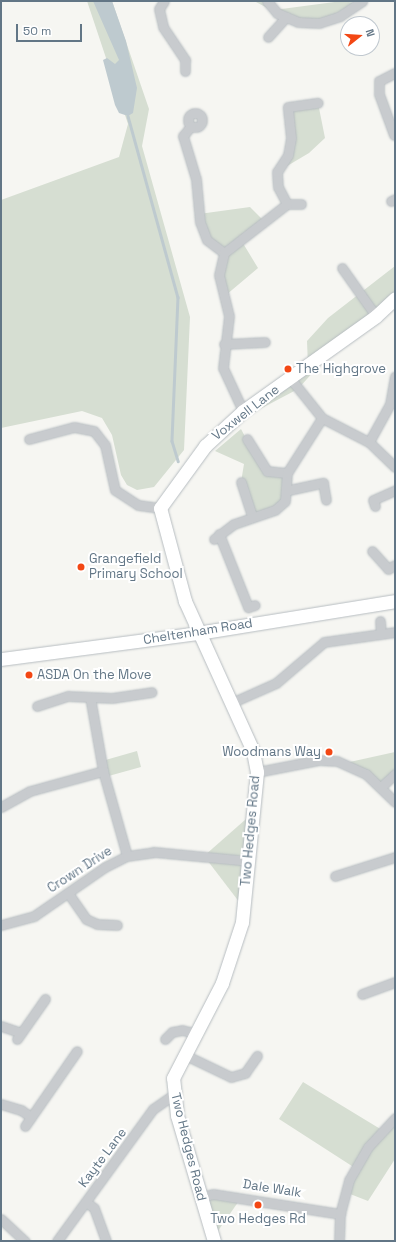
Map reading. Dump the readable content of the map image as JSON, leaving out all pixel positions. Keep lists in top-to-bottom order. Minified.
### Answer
{"streets":{"street":["Voxwell Lane","Cheltenham Road","Two Hedges Road","Crown Drive","Kayte Lane","Dale Walk"]},"crossings":[["Cheltenham Road","Two Hedges Road"],["Two Hedges Road","Crown Drive"],["Two Hedges Road","Kayte Lane"],["Two Hedges Road","Dale Walk"]],"places":["The Highgrove","Grangefield Primary School","ASDA On the Move","Woodmans Way","Two Hedges Rd"],"scale_bar":"50 m","north":"right"}
